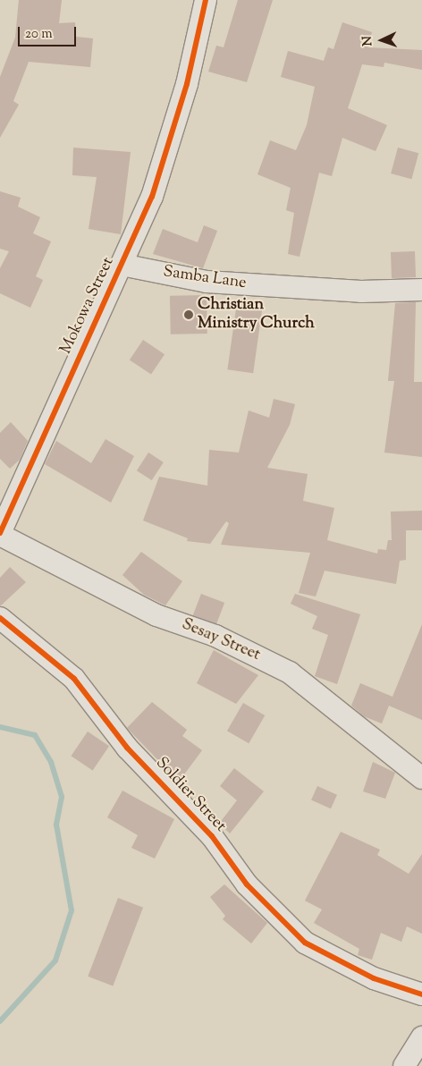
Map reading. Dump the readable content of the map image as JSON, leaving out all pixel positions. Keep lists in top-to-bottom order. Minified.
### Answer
{"streets":{"street":["Samba Lane","Mokowa Street","Sesay Street","Soldier Street"]},"crossings":[["Samba Lane","Mokowa Street"],["Mokowa Street","Sesay Street"]],"places":["Christian Ministry Church"],"scale_bar":"20 m","north":"left"}
